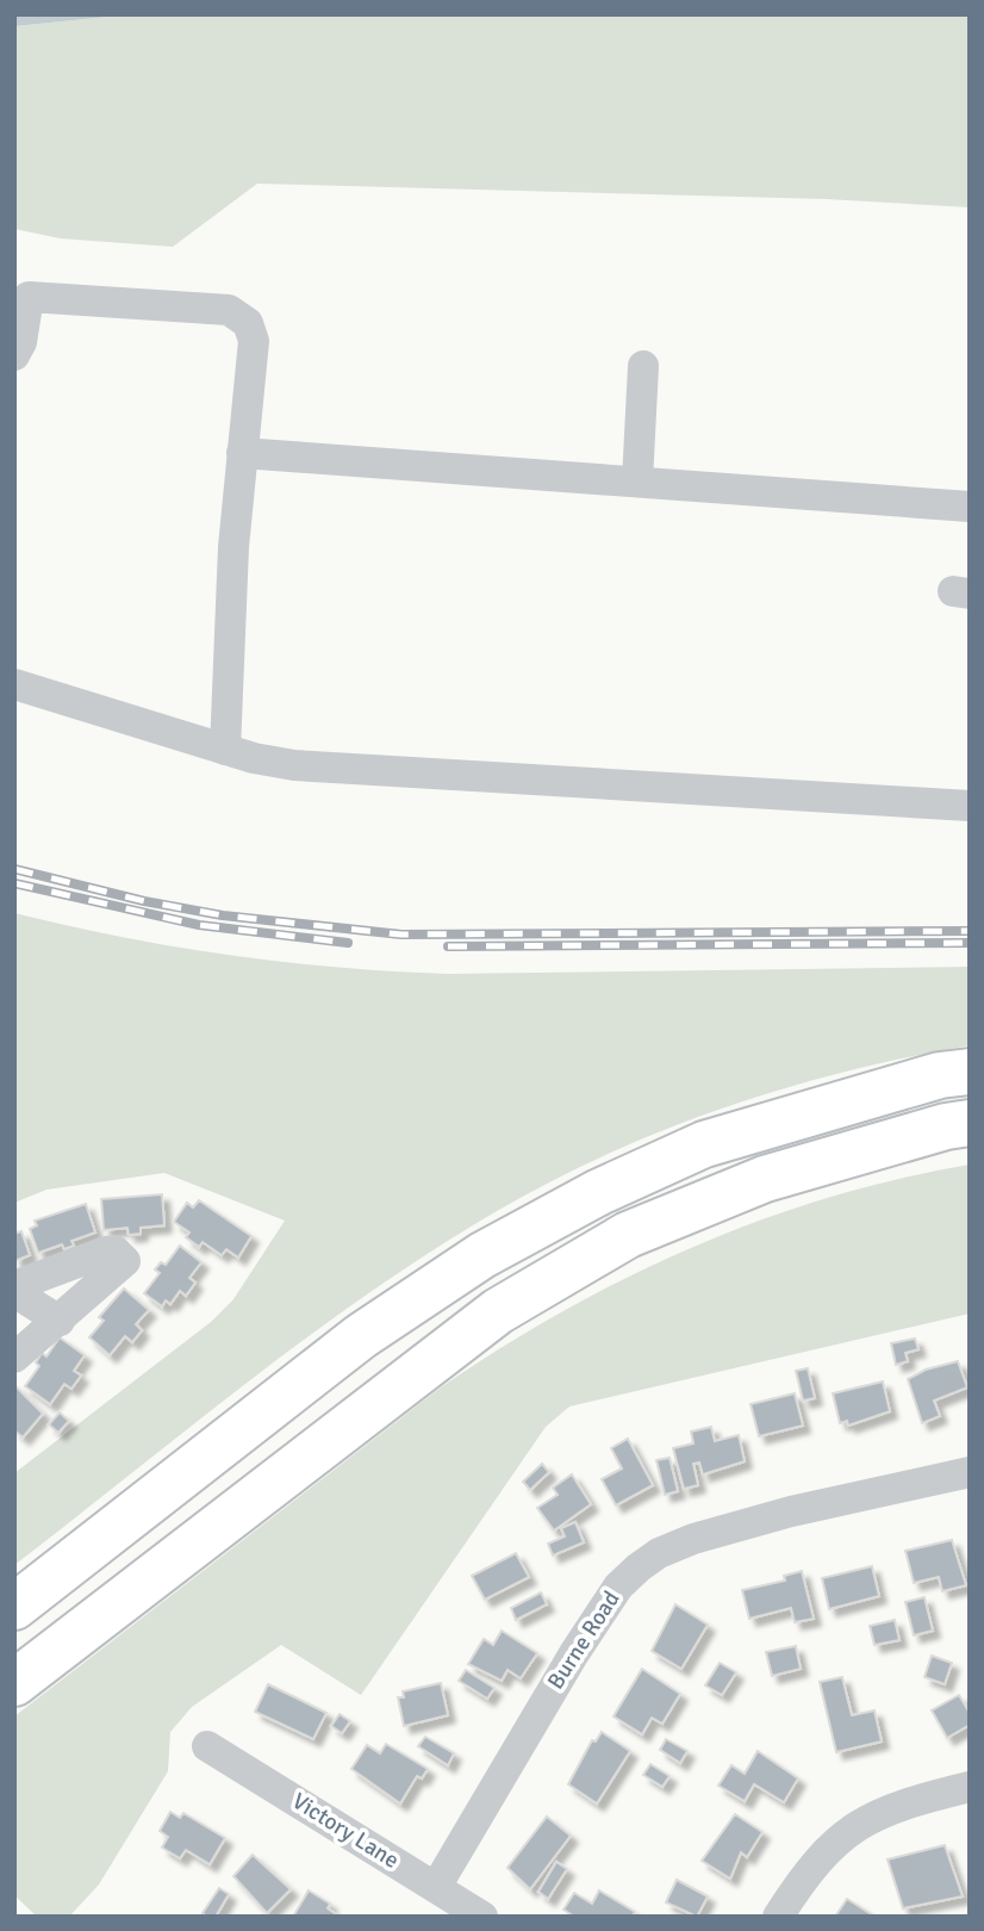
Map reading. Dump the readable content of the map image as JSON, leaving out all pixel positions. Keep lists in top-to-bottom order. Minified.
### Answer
{"streets":{"street":["Burne Road","Victory Lane"]},"crossings":[["Burne Road","Victory Lane"]]}
